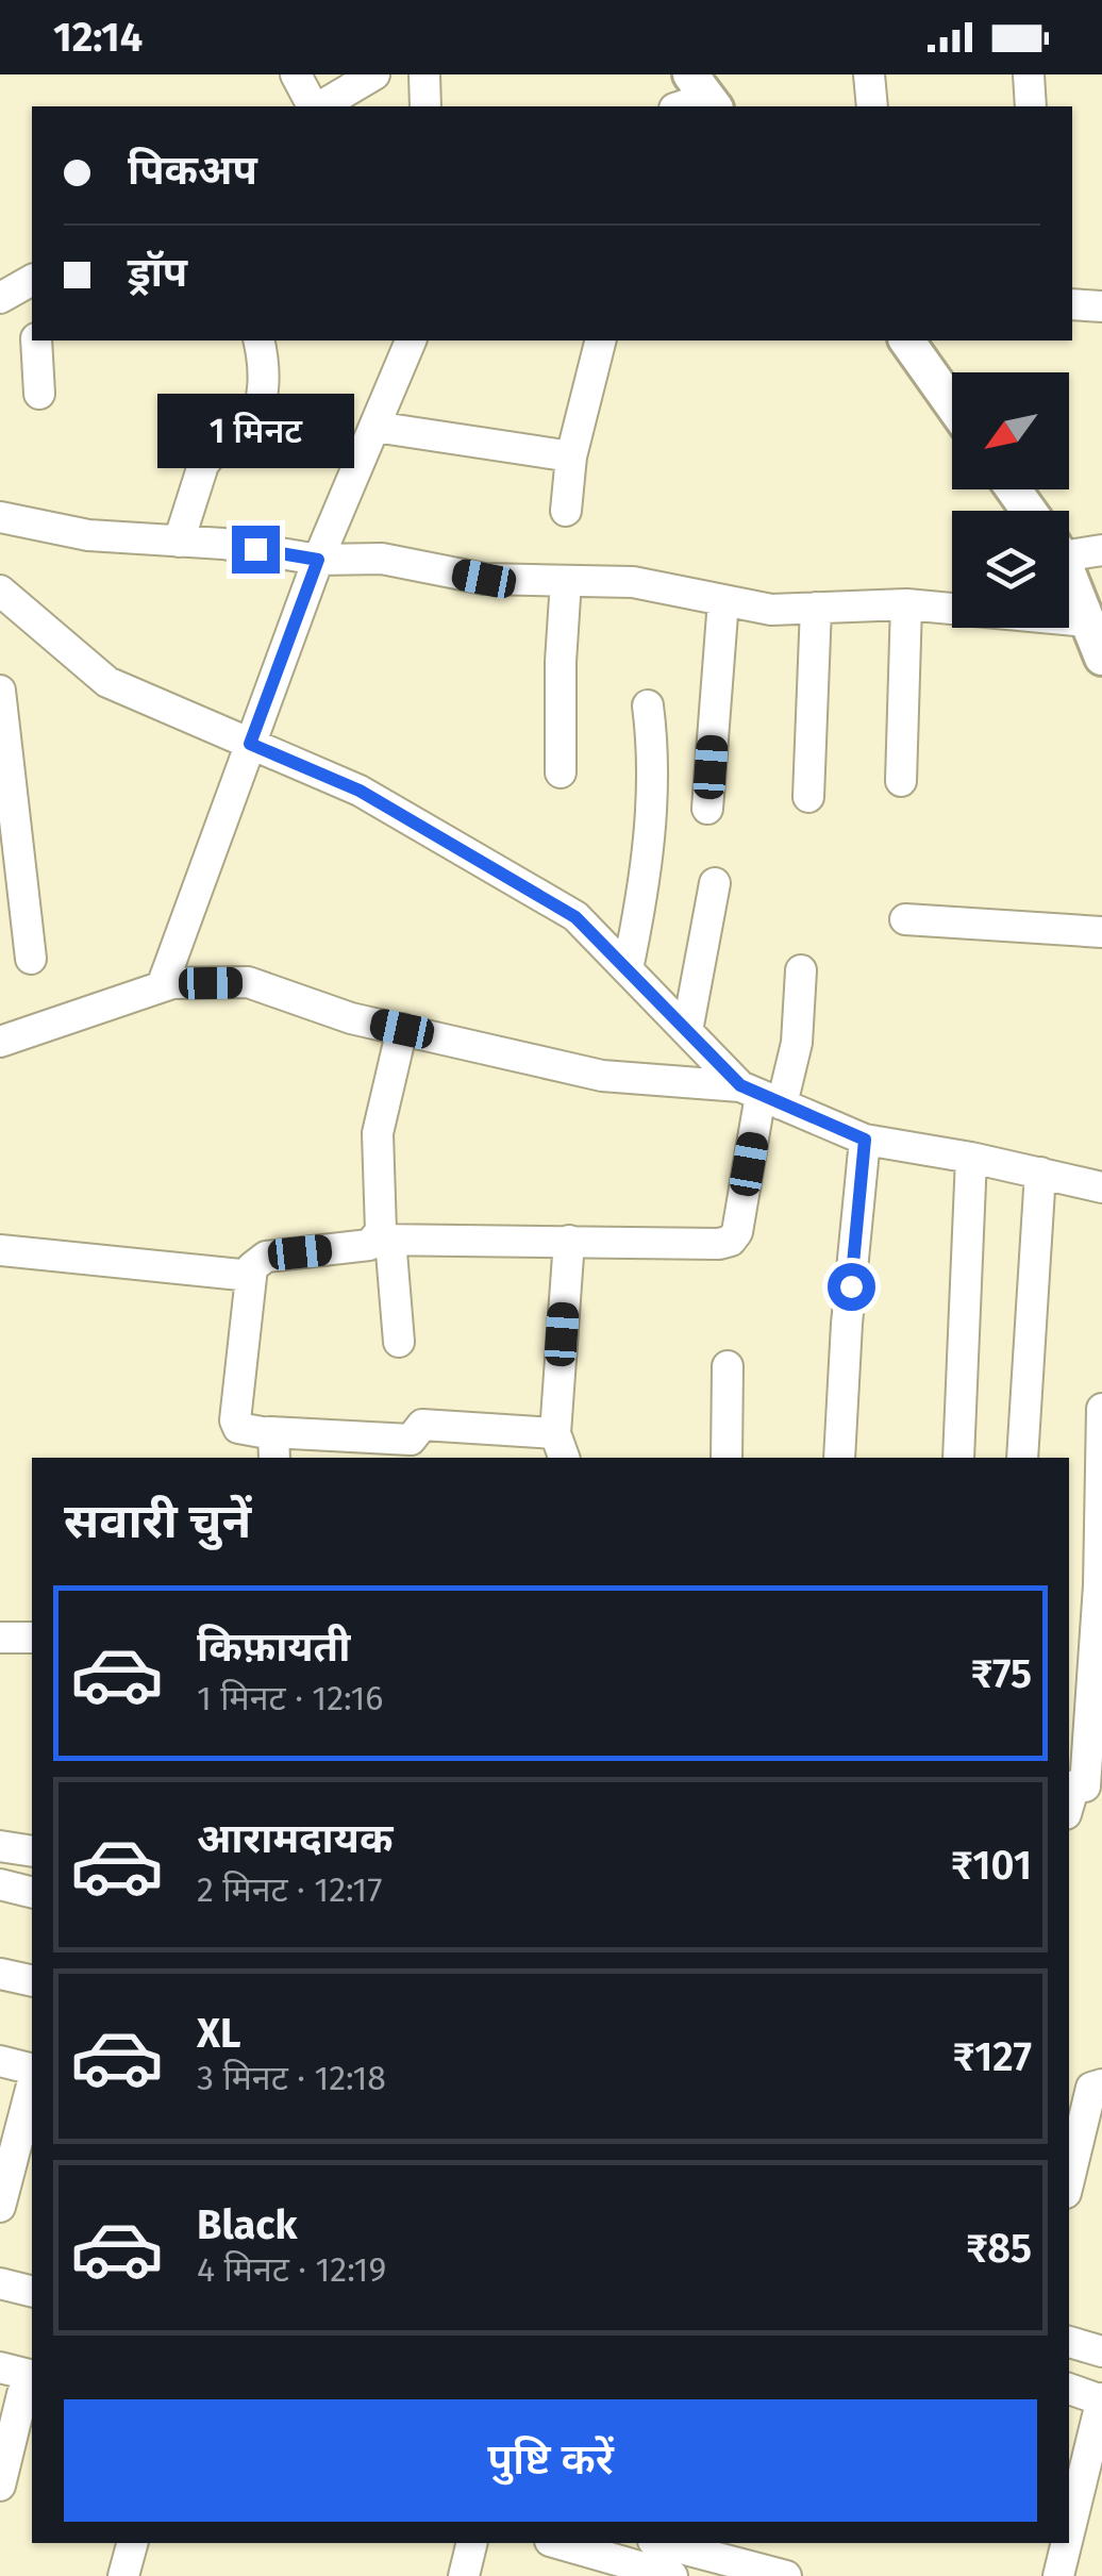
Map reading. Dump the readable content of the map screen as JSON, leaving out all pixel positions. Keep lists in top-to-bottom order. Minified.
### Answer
{"north":"bottom left","page":{"status":"12:14","banner":["पिकअप","ड्रॉप"],"bubble":"1 मिनट","heading":"सवारी चुनें","list":[{"name":"किफ़ायती","note":"1 मिनट · 12:16","value":"₹75"},{"name":"आरामदायक","note":"2 मिनट · 12:17","value":"₹101"},{"name":"XL","note":"3 मिनट · 12:18","value":"₹127"},{"name":"Black","note":"4 मिनट · 12:19","value":"₹85"}],"buttons":"पुष्टि करें"}}
